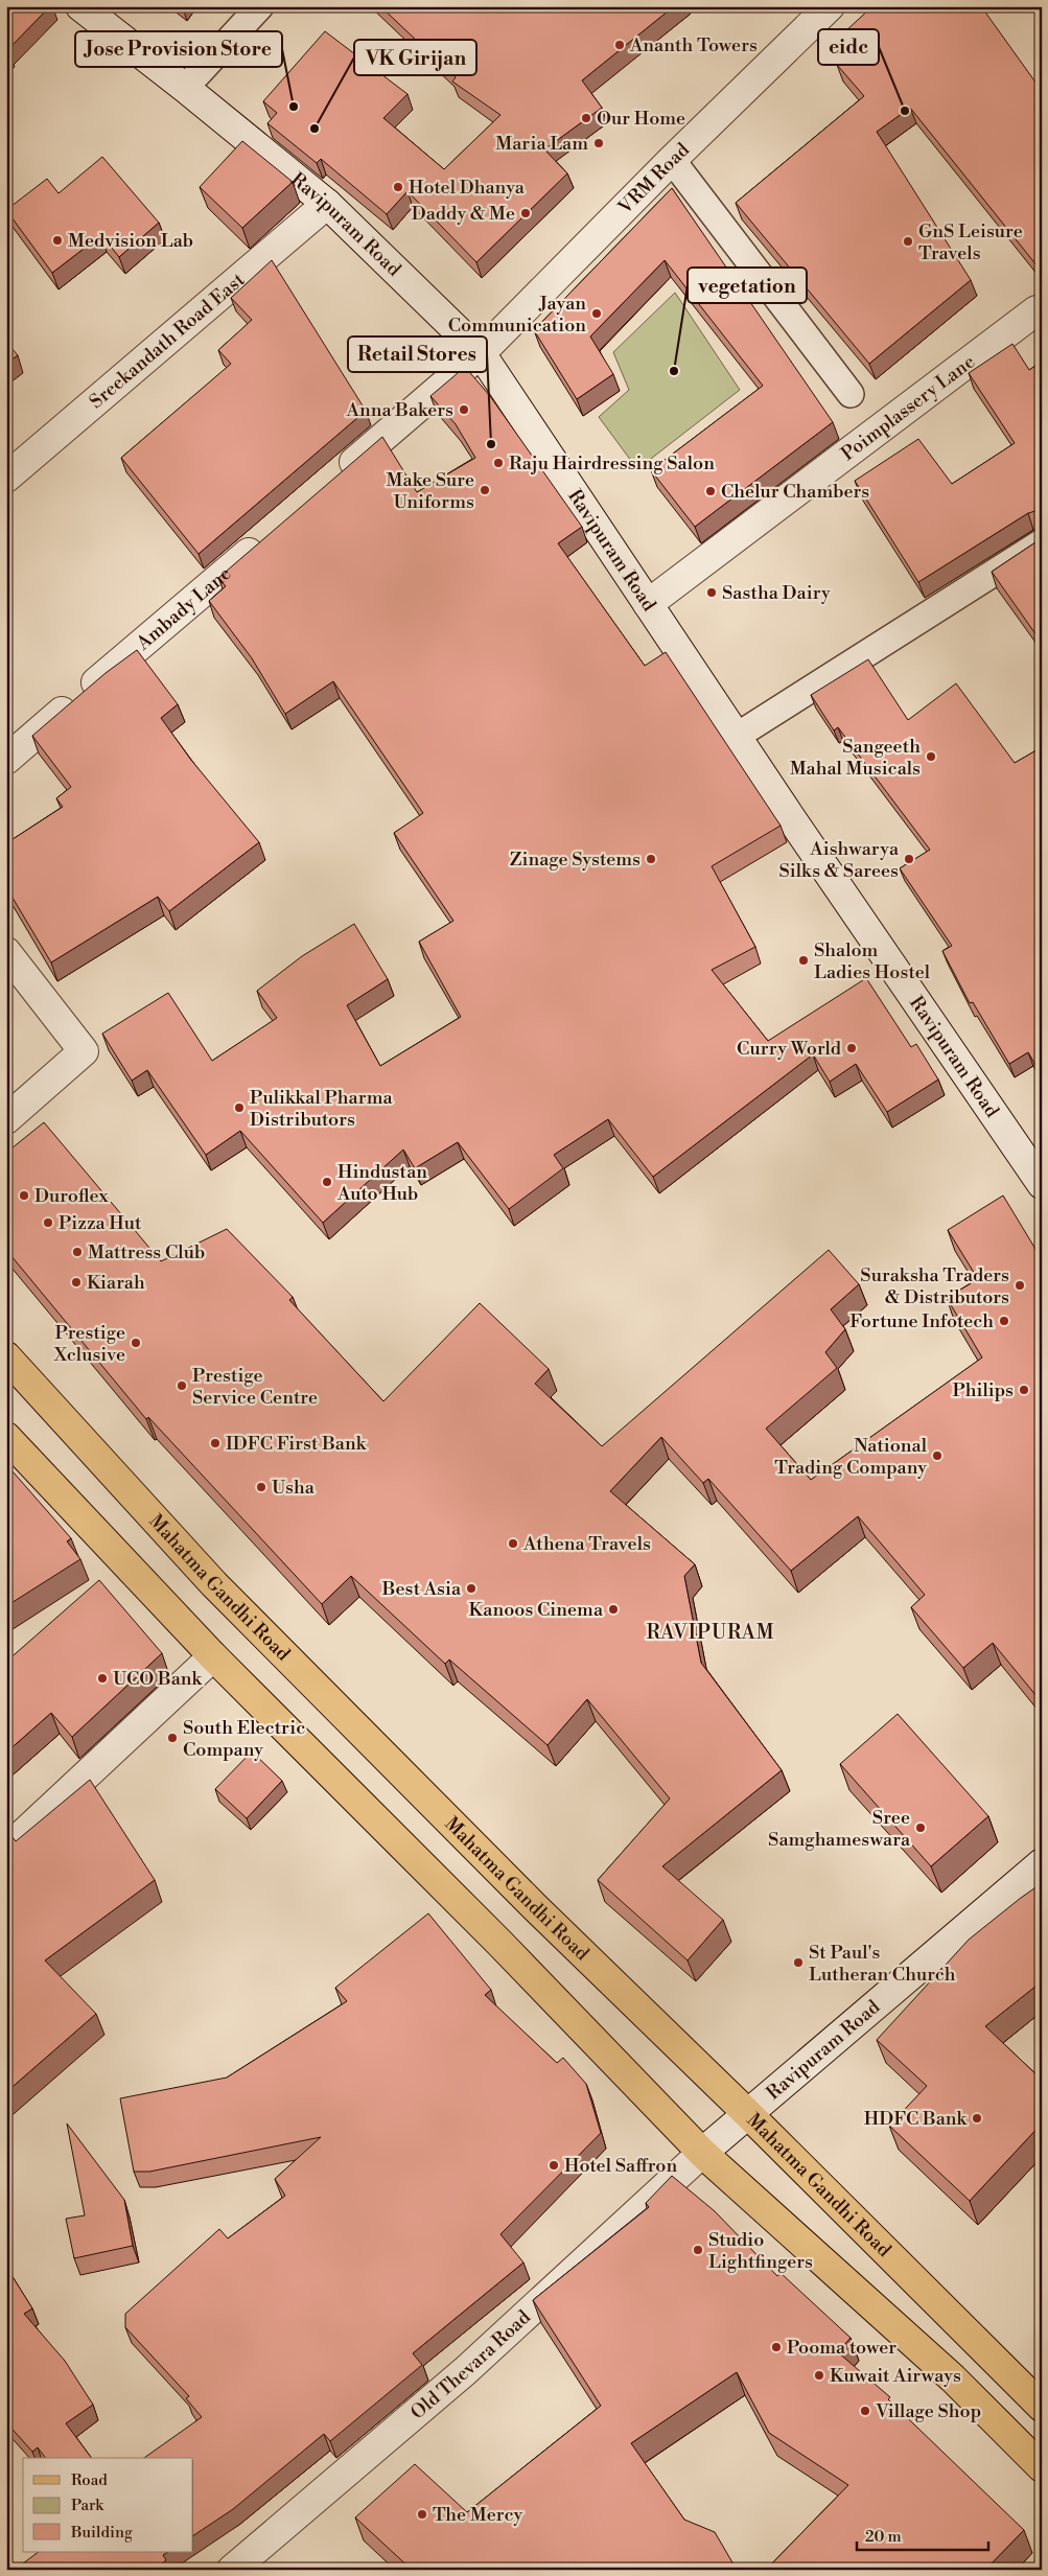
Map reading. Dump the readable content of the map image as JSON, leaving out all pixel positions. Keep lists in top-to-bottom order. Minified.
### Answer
{"streets":{"main road":["Mahatma Gandhi Road"],"street":["VRM Road","Ravipuram Road","Sreekandath Road East","Poimplassery Lane","Ambady Lane","Old Thevara Road"]},"crossings":[["VRM Road","Ravipuram Road"],["Ravipuram Road","Sreekandath Road East"],["Ravipuram Road","Poimplassery Lane"],["Ravipuram Road","Mahatma Gandhi Road"],["Ravipuram Road","Old Thevara Road"]],"districts":["RAVIPURAM"],"places":["Ananth Towers","Jose Provision Store","eidc","Our Home","VK Girijan","Maria Lam","Hotel Dhanya","Daddy & Me","Medvision Lab","GnS Leisure Travels","Jayan Communication","vegetation","Anna Bakers","Retail Stores","Raju Hairdressing Salon","Make Sure Uniforms","Chelur Chambers","Sastha Dairy","Sangeeth Mahal Musicals","Zinage Systems","Aishwarya Silks & Sarees","Shalom Ladies Hostel","Curry World","Pulikkal Pharma Distributors","Hindustan Auto Hub","Duroflex","Pizza Hut","Mattress Club","Kiarah","Suraksha Traders & Distributors","Fortune Infotech","Prestige Xclusive","Prestige Service Centre","Philips","IDFC First Bank","National Trading Company","Usha","Athena Travels","Best Asia","Kanoos Cinema","UCO Bank","South Electric Company","Sree Samghameswara","St Paul's Lutheran Church","HDFC Bank","Hotel Saffron","Studio Lightfingers","Pooma tower","Kuwait Airways","Village Shop","The Mercy"],"legend":["Road","Park","Building"],"scale_bar":"20 m"}
